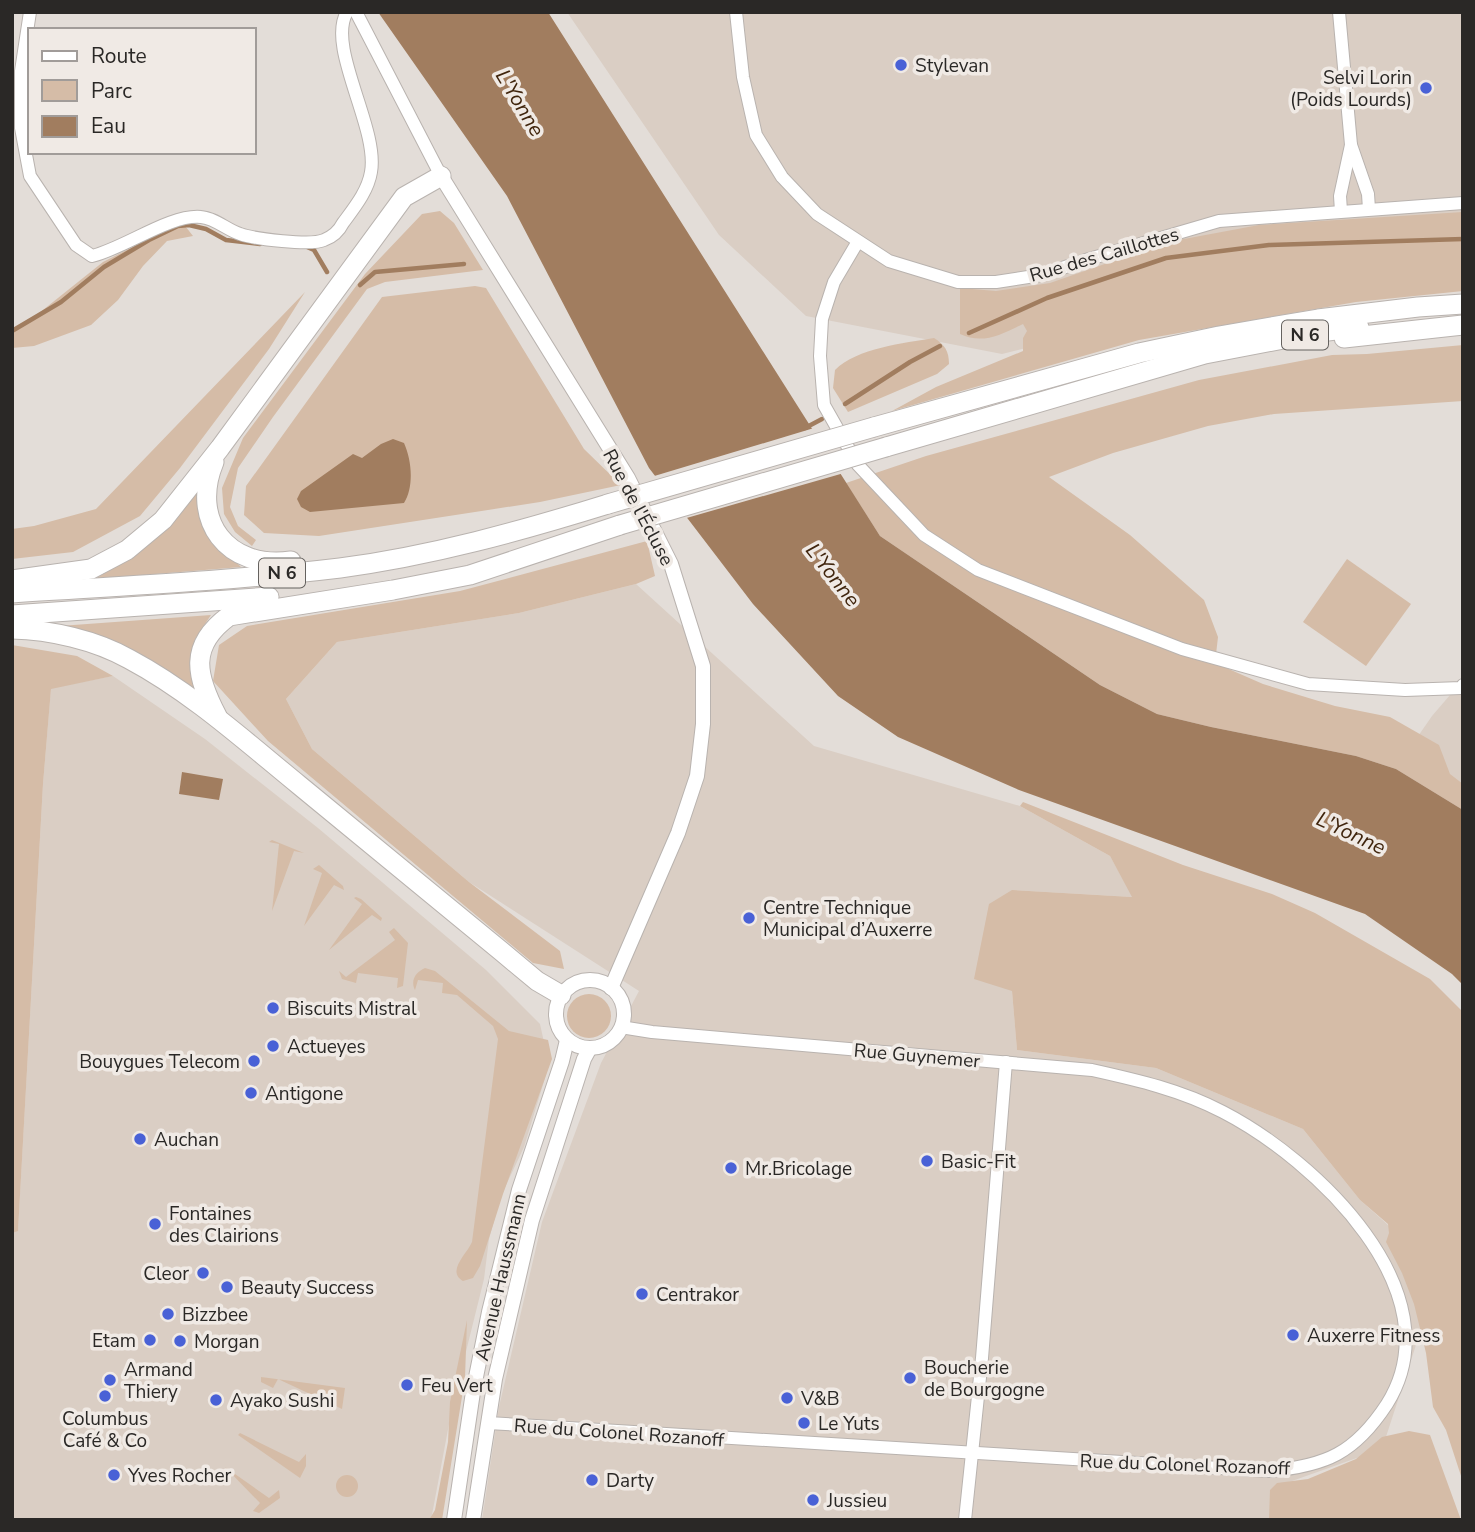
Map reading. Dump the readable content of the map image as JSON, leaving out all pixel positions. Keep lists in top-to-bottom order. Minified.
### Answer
{"streets":{"main road":["N 6"],"street":["Rue des Caillottes","Rue de l'Écluse","Rue Guynemer","Avenue Haussmann","Rue du Colonel Rozanoff"]},"crossings":[["Rue de l'Écluse","Rue Guynemer"],["Rue de l'Écluse","Avenue Haussmann"],["Rue Guynemer","Avenue Haussmann"],["Rue Guynemer","Rue du Colonel Rozanoff"],["Avenue Haussmann","Rue du Colonel Rozanoff"]],"water":["L'Yonne"],"places":["Stylevan","Selvi Lorin (Poids Lourds)","Centre Technique Municipal d’Auxerre","Biscuits Mistral","Actueyes","Bouygues Telecom","Antigone","Auchan","Basic-Fit","Mr.Bricolage","Fontaines des Clairions","Cleor","Beauty Success","Centrakor","Bizzbee","Auxerre Fitness","Etam","Morgan","Boucherie de Bourgogne","Armand Thiery","Feu Vert","Columbus Café & Co","V&B","Ayako Sushi","Le Yuts","Yves Rocher","Darty","Jussieu"],"legend":["Route","Parc","Eau"]}
